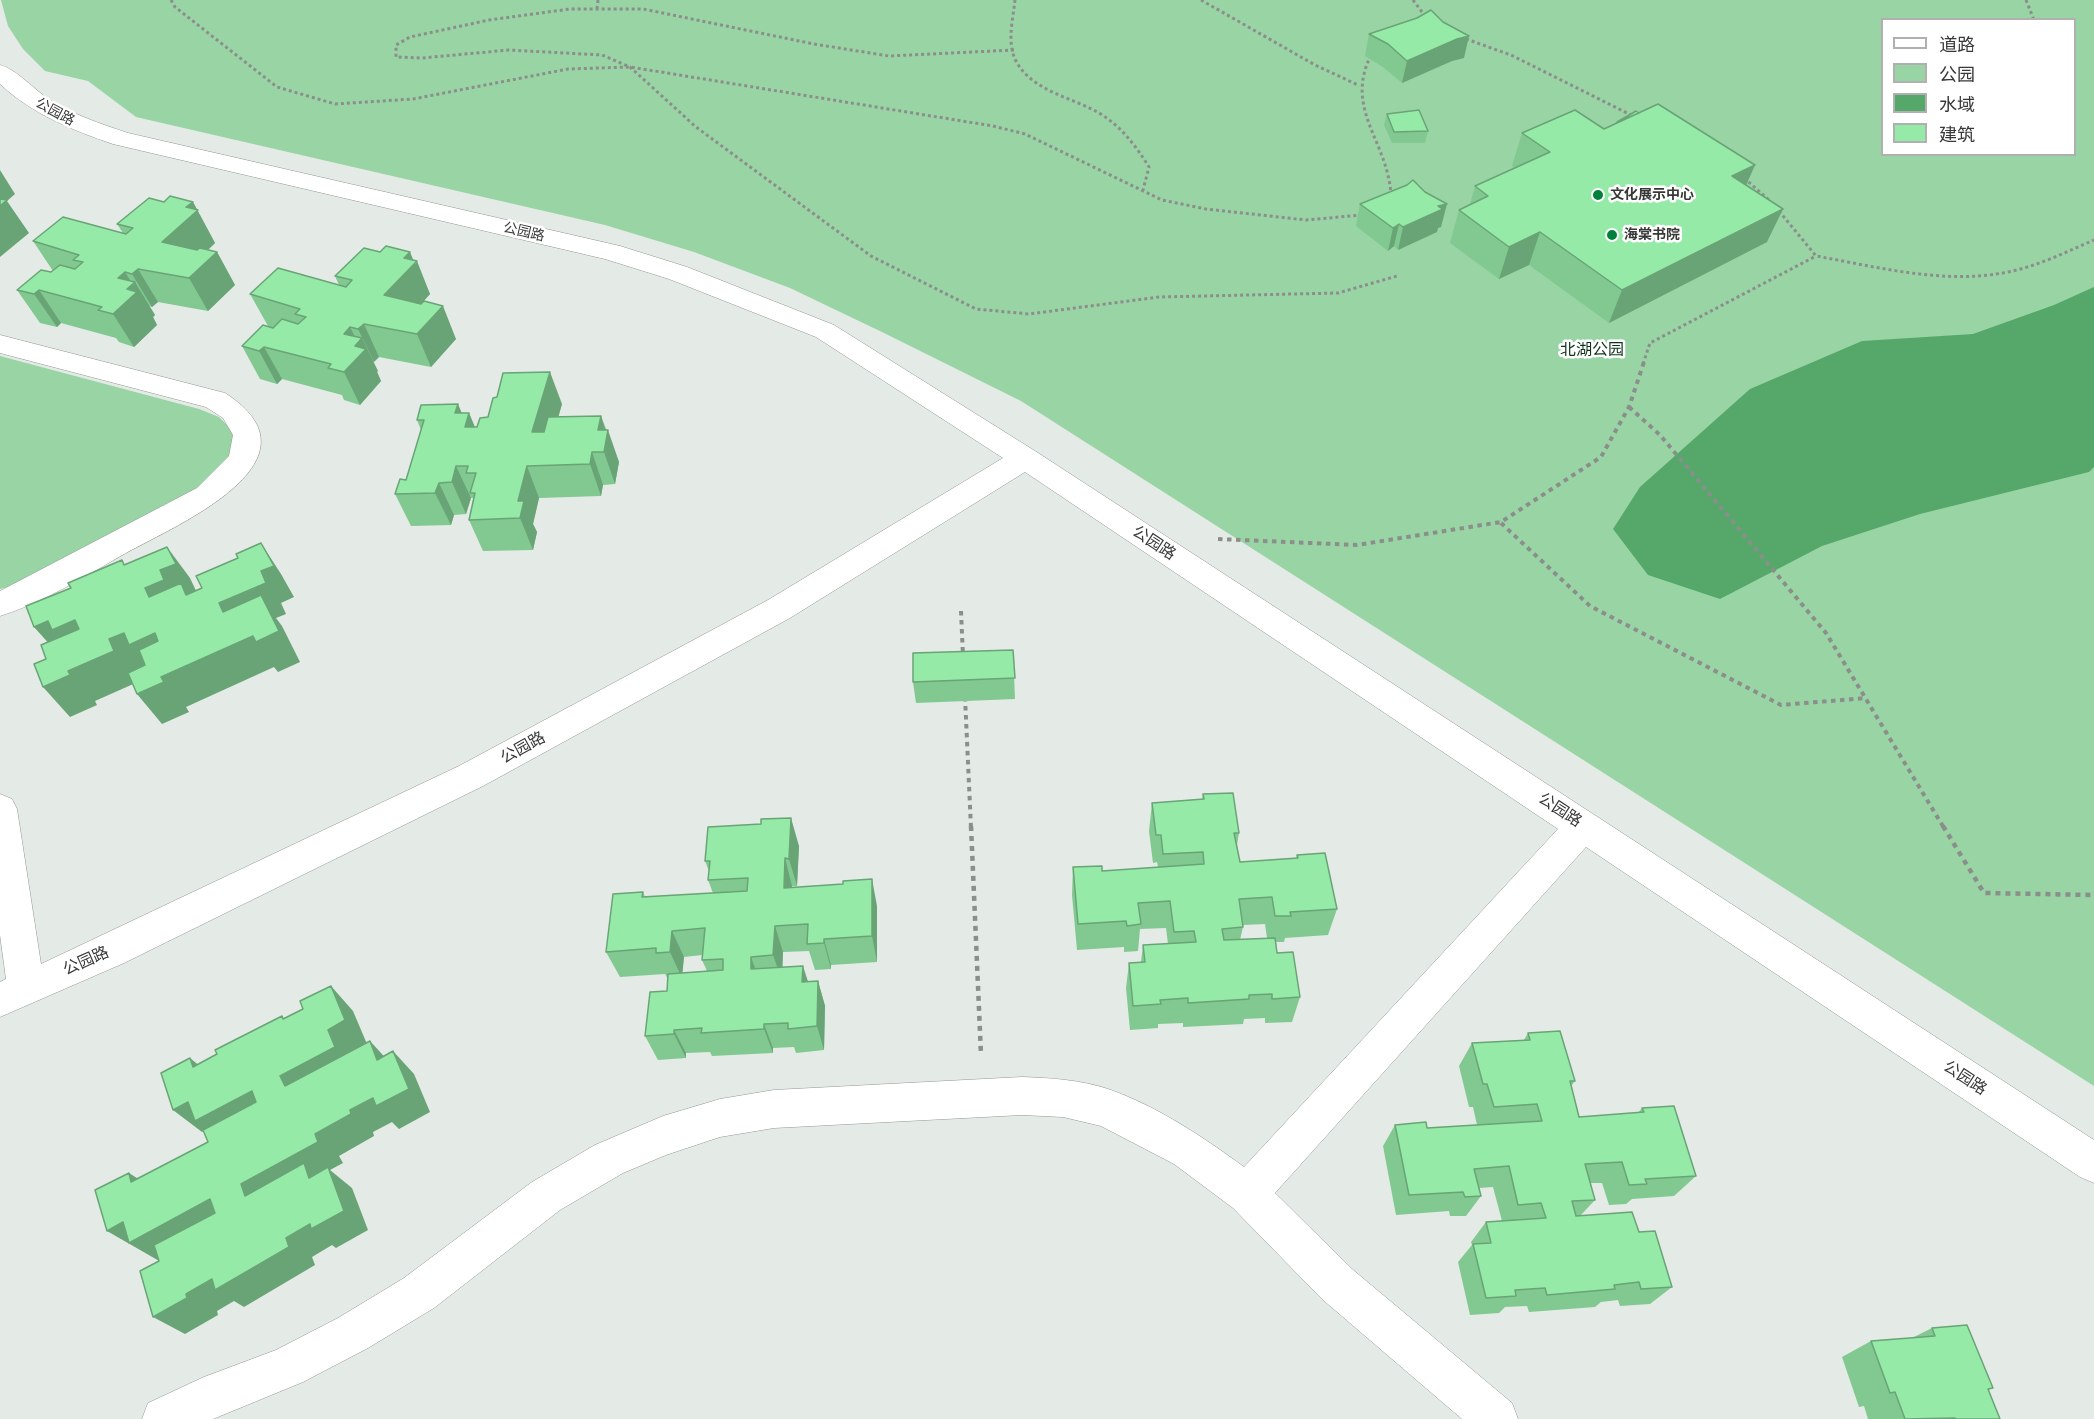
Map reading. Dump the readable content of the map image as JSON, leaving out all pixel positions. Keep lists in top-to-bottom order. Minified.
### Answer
{"streets":{"street":["公园路"]},"parks":["北湖公园"],"places":["文化展示中心","海棠书院"],"legend":["道路","公园","水域","建筑"]}
